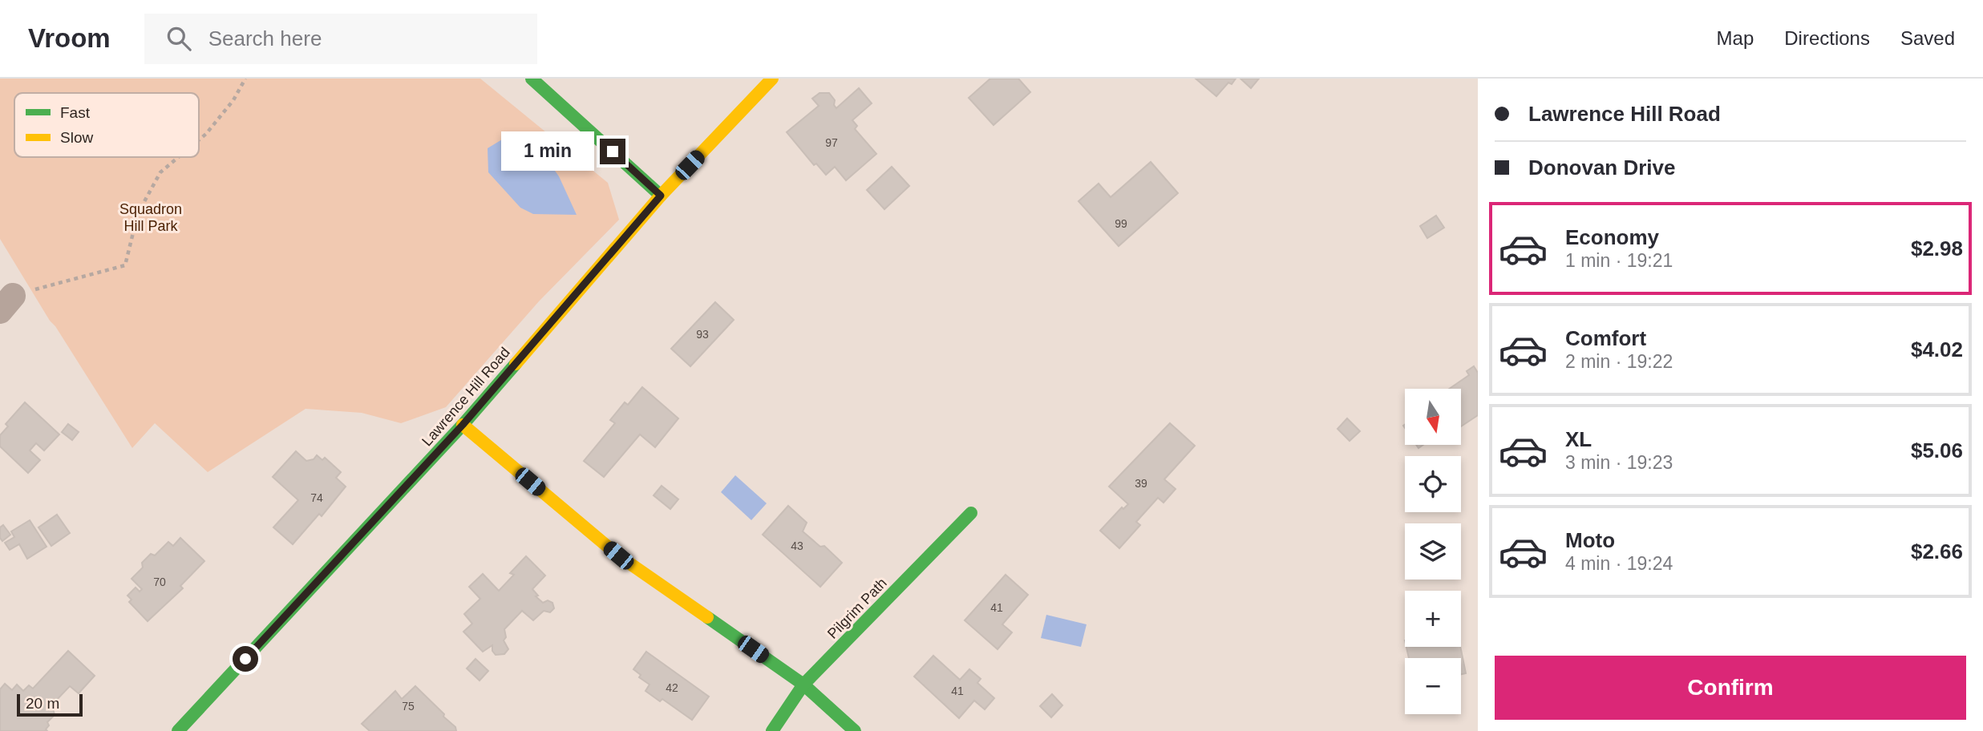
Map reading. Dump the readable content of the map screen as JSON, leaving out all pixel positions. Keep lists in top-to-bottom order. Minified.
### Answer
{"streets":{"street":["Lawrence Hill Road","Pilgrim Path"]},"parks":["Squadron Hill Park"],"house_numbers":["97","99","93","39","74","43","70","41","42","41","75"],"legend":["Fast","Slow"],"scale_bar":"20 m","north":"bottom","page":{"header":"Vroom","search":"Search here","nav":["Map","Directions","Saved"],"banner":["Lawrence Hill Road","Donovan Drive"],"bubble":"1 min","list":[{"name":"Economy","note":"1 min · 19:21","value":"$2.98"},{"name":"Comfort","note":"2 min · 19:22","value":"$4.02"},{"name":"XL","note":"3 min · 19:23","value":"$5.06"},{"name":"Moto","note":"4 min · 19:24","value":"$2.66"}],"map_buttons":["+","−"],"buttons":"Confirm","scale":"20 m"}}
